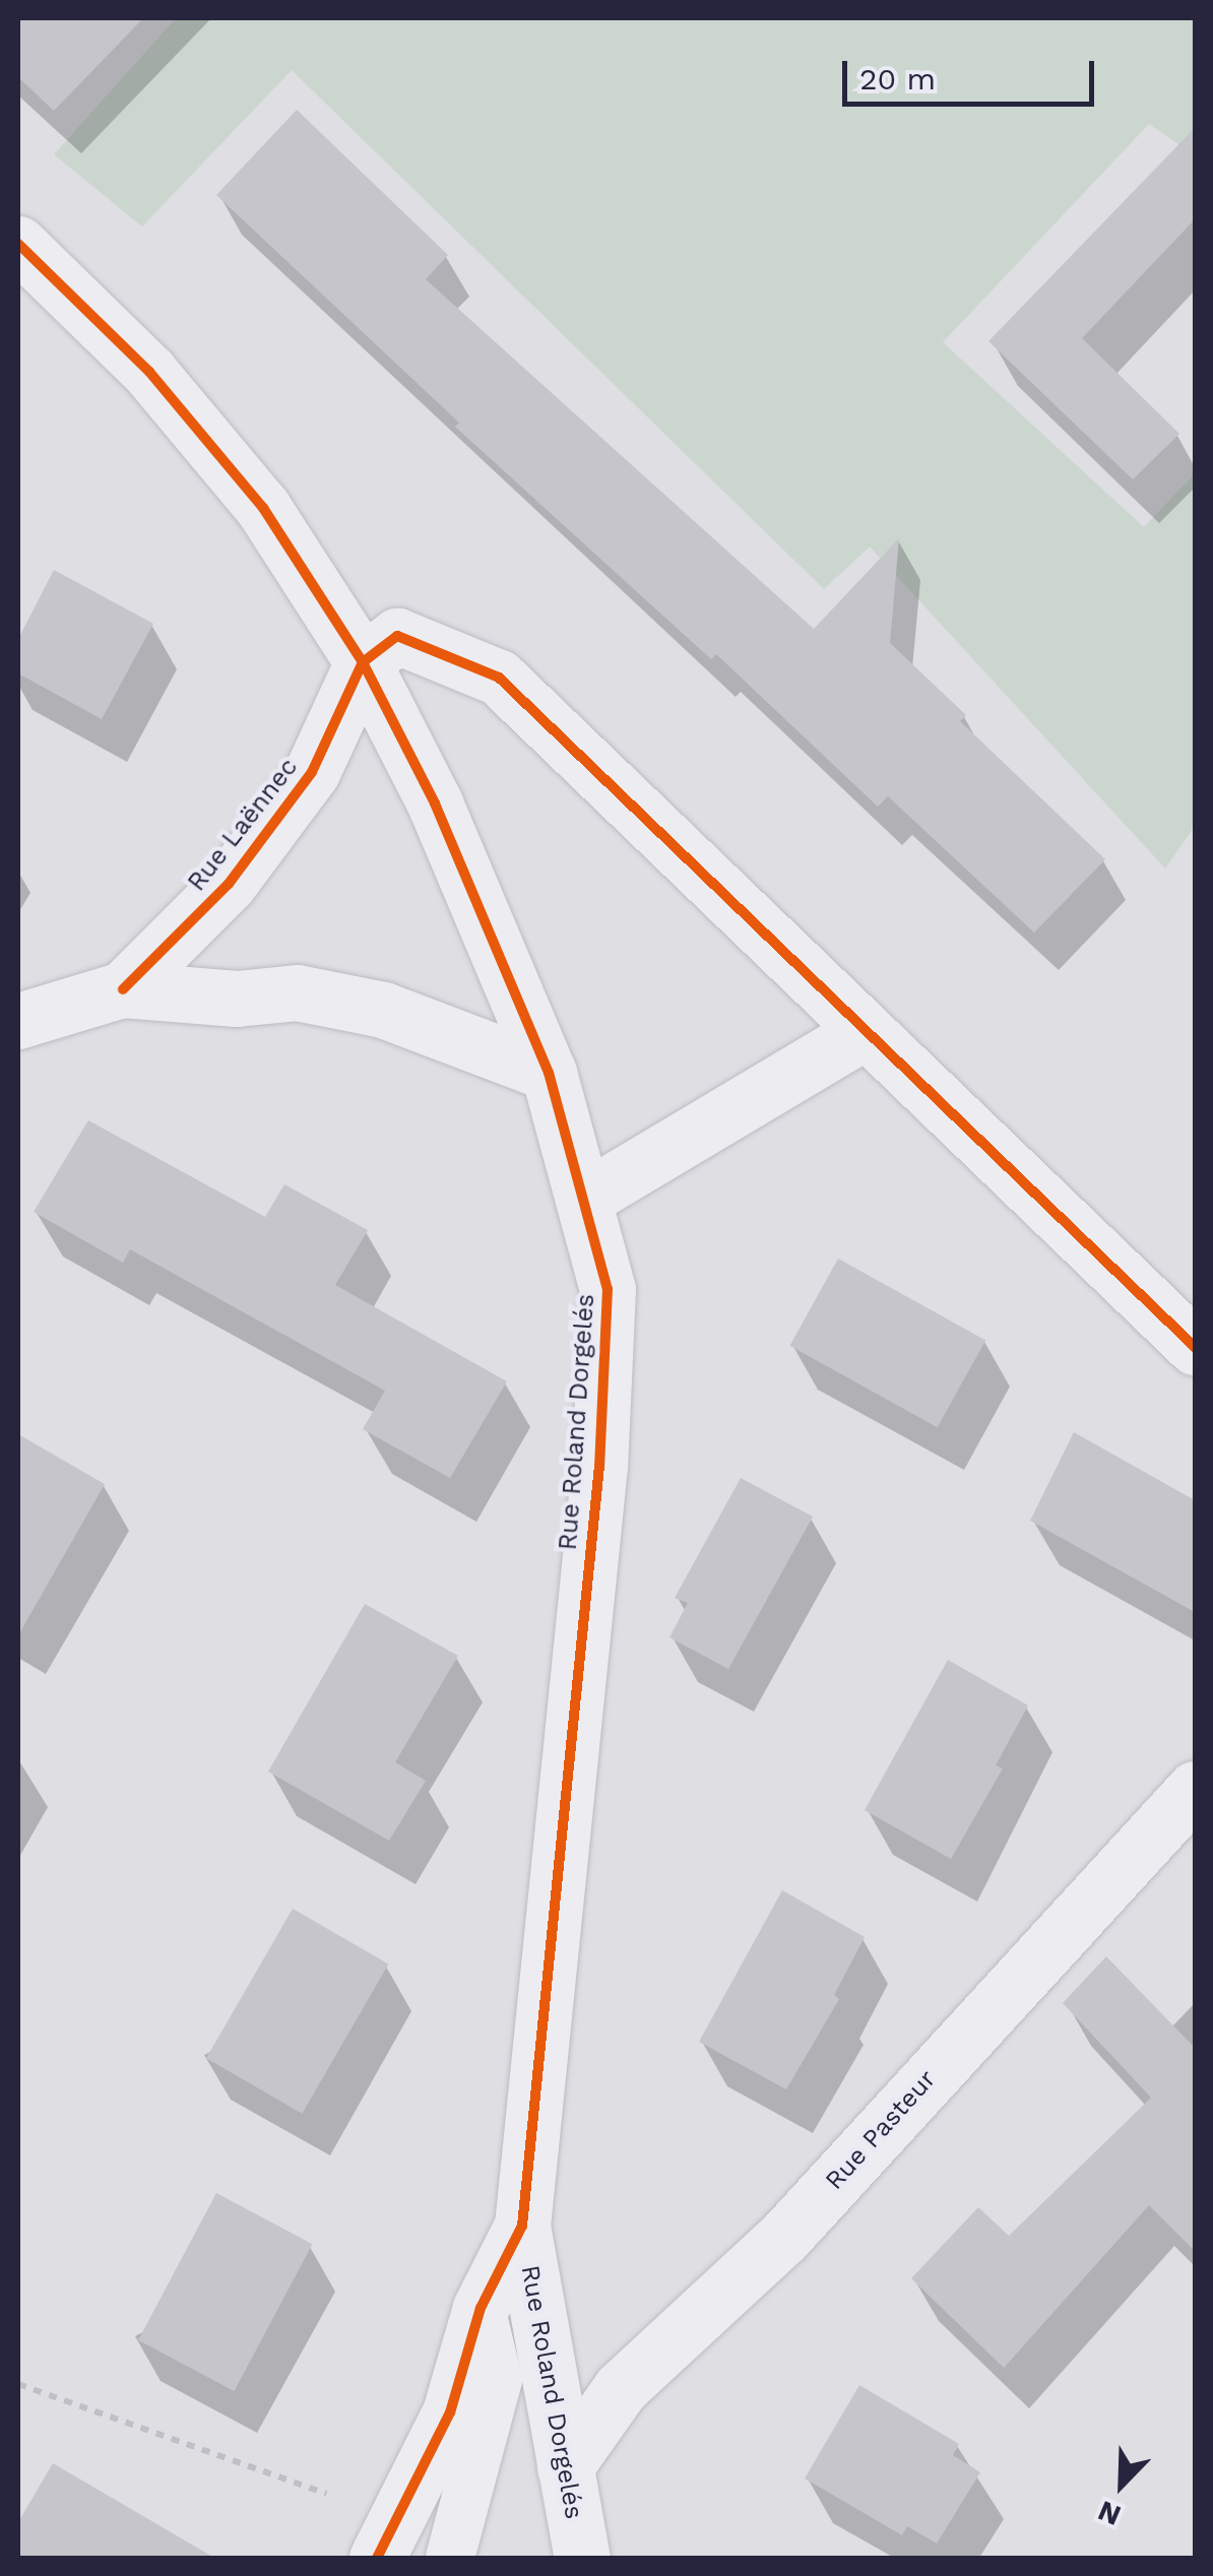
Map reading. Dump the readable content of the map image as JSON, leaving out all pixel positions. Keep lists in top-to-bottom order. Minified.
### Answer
{"streets":{"street":["Rue Laënnec","Rue Roland Dorgelés","Rue Pasteur"]},"crossings":[["Rue Laënnec","Rue Roland Dorgelés"],["Rue Roland Dorgelés","Rue Pasteur"]],"scale_bar":"20 m","north":"bottom left"}
